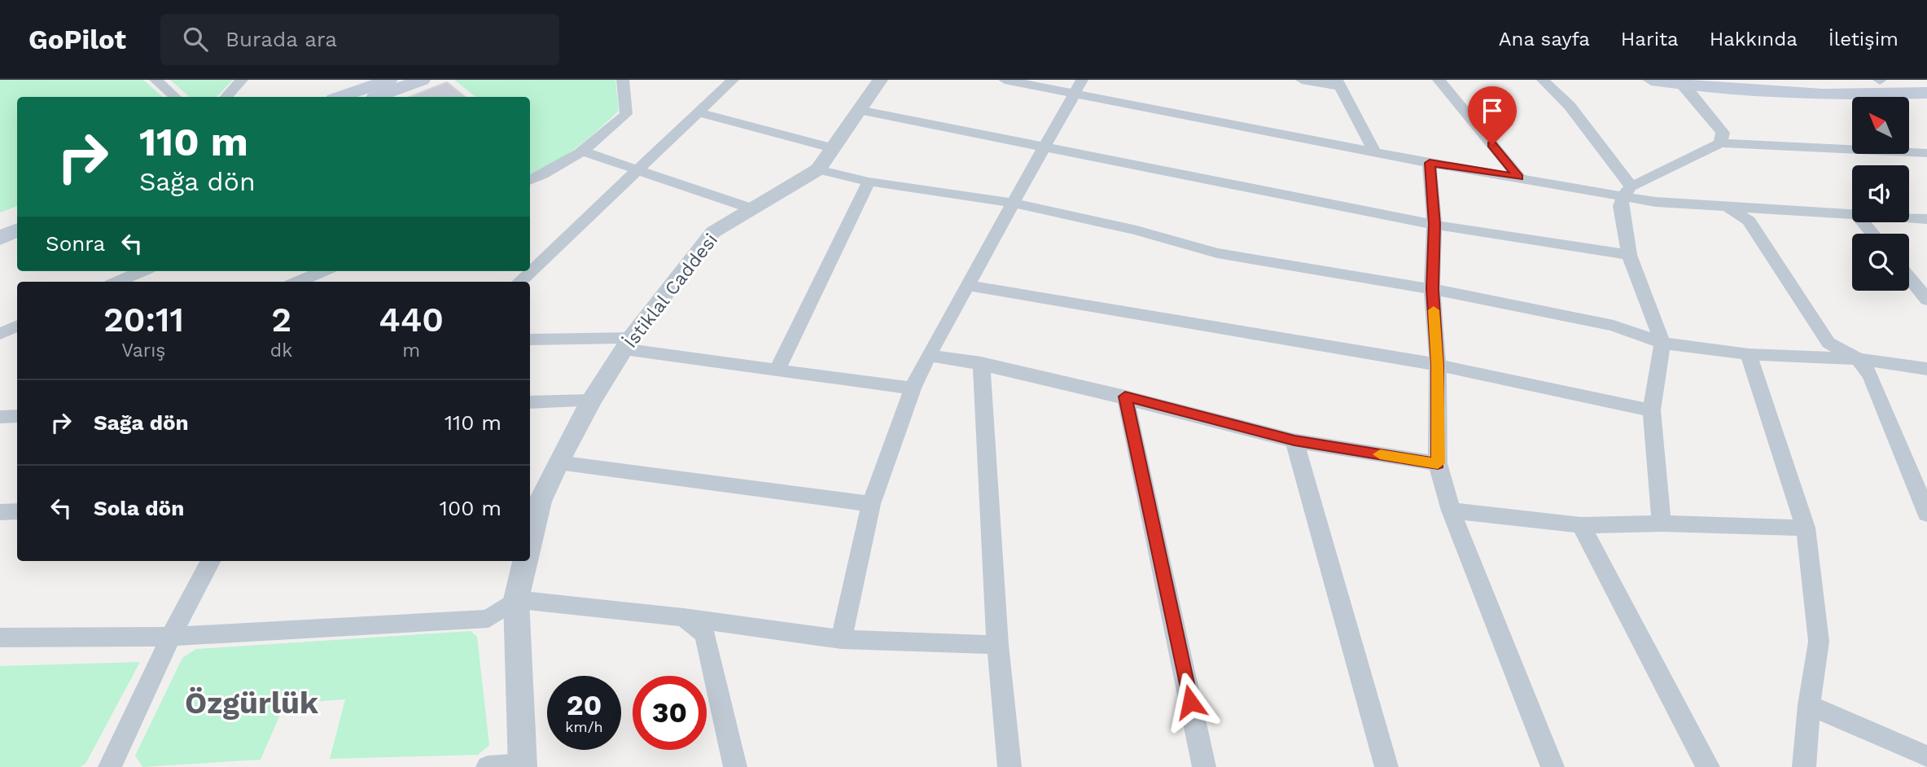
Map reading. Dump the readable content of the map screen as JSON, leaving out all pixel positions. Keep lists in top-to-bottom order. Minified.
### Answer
{"streets":{"street":["İstiklal Caddesi"]},"districts":["Özgürlük"],"north":"top left","page":{"header":"GoPilot","search":"Burada ara","nav":["Ana sayfa","Harita","Hakkında","İletişim"],"turn":["110 m","Sağa dön"],"then":"Sonra","eta":["20:11","Varış","2","dk","440","m"],"list":[{"name":"Sağa dön","value":"110 m"},{"name":"Sola dön","value":"100 m"}],"speed":"20 km/h","limit":"30"}}
